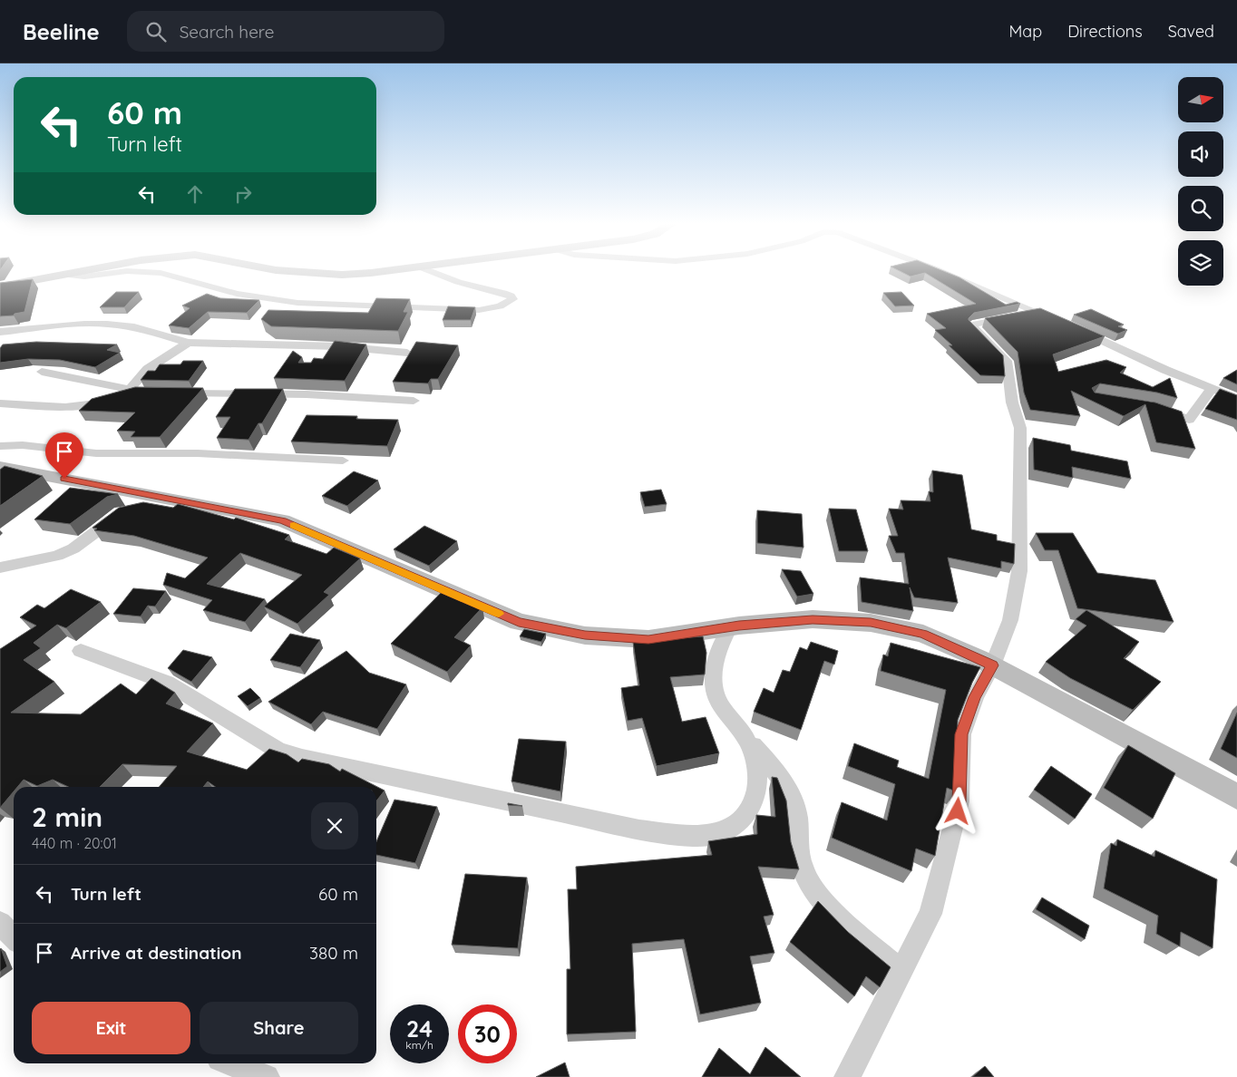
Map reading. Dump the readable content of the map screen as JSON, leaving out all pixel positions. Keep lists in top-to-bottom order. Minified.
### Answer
{"north":"right","page":{"header":"Beeline","search":"Search here","nav":["Map","Directions","Saved"],"turn":["60 m","Turn left"],"heading":["2 min","440 m · 20:01"],"list":[{"name":"Turn left","value":"60 m"},{"name":"Arrive at destination","value":"380 m"}],"buttons":["Exit","Share"],"speed":"24 km/h","limit":"30"}}
